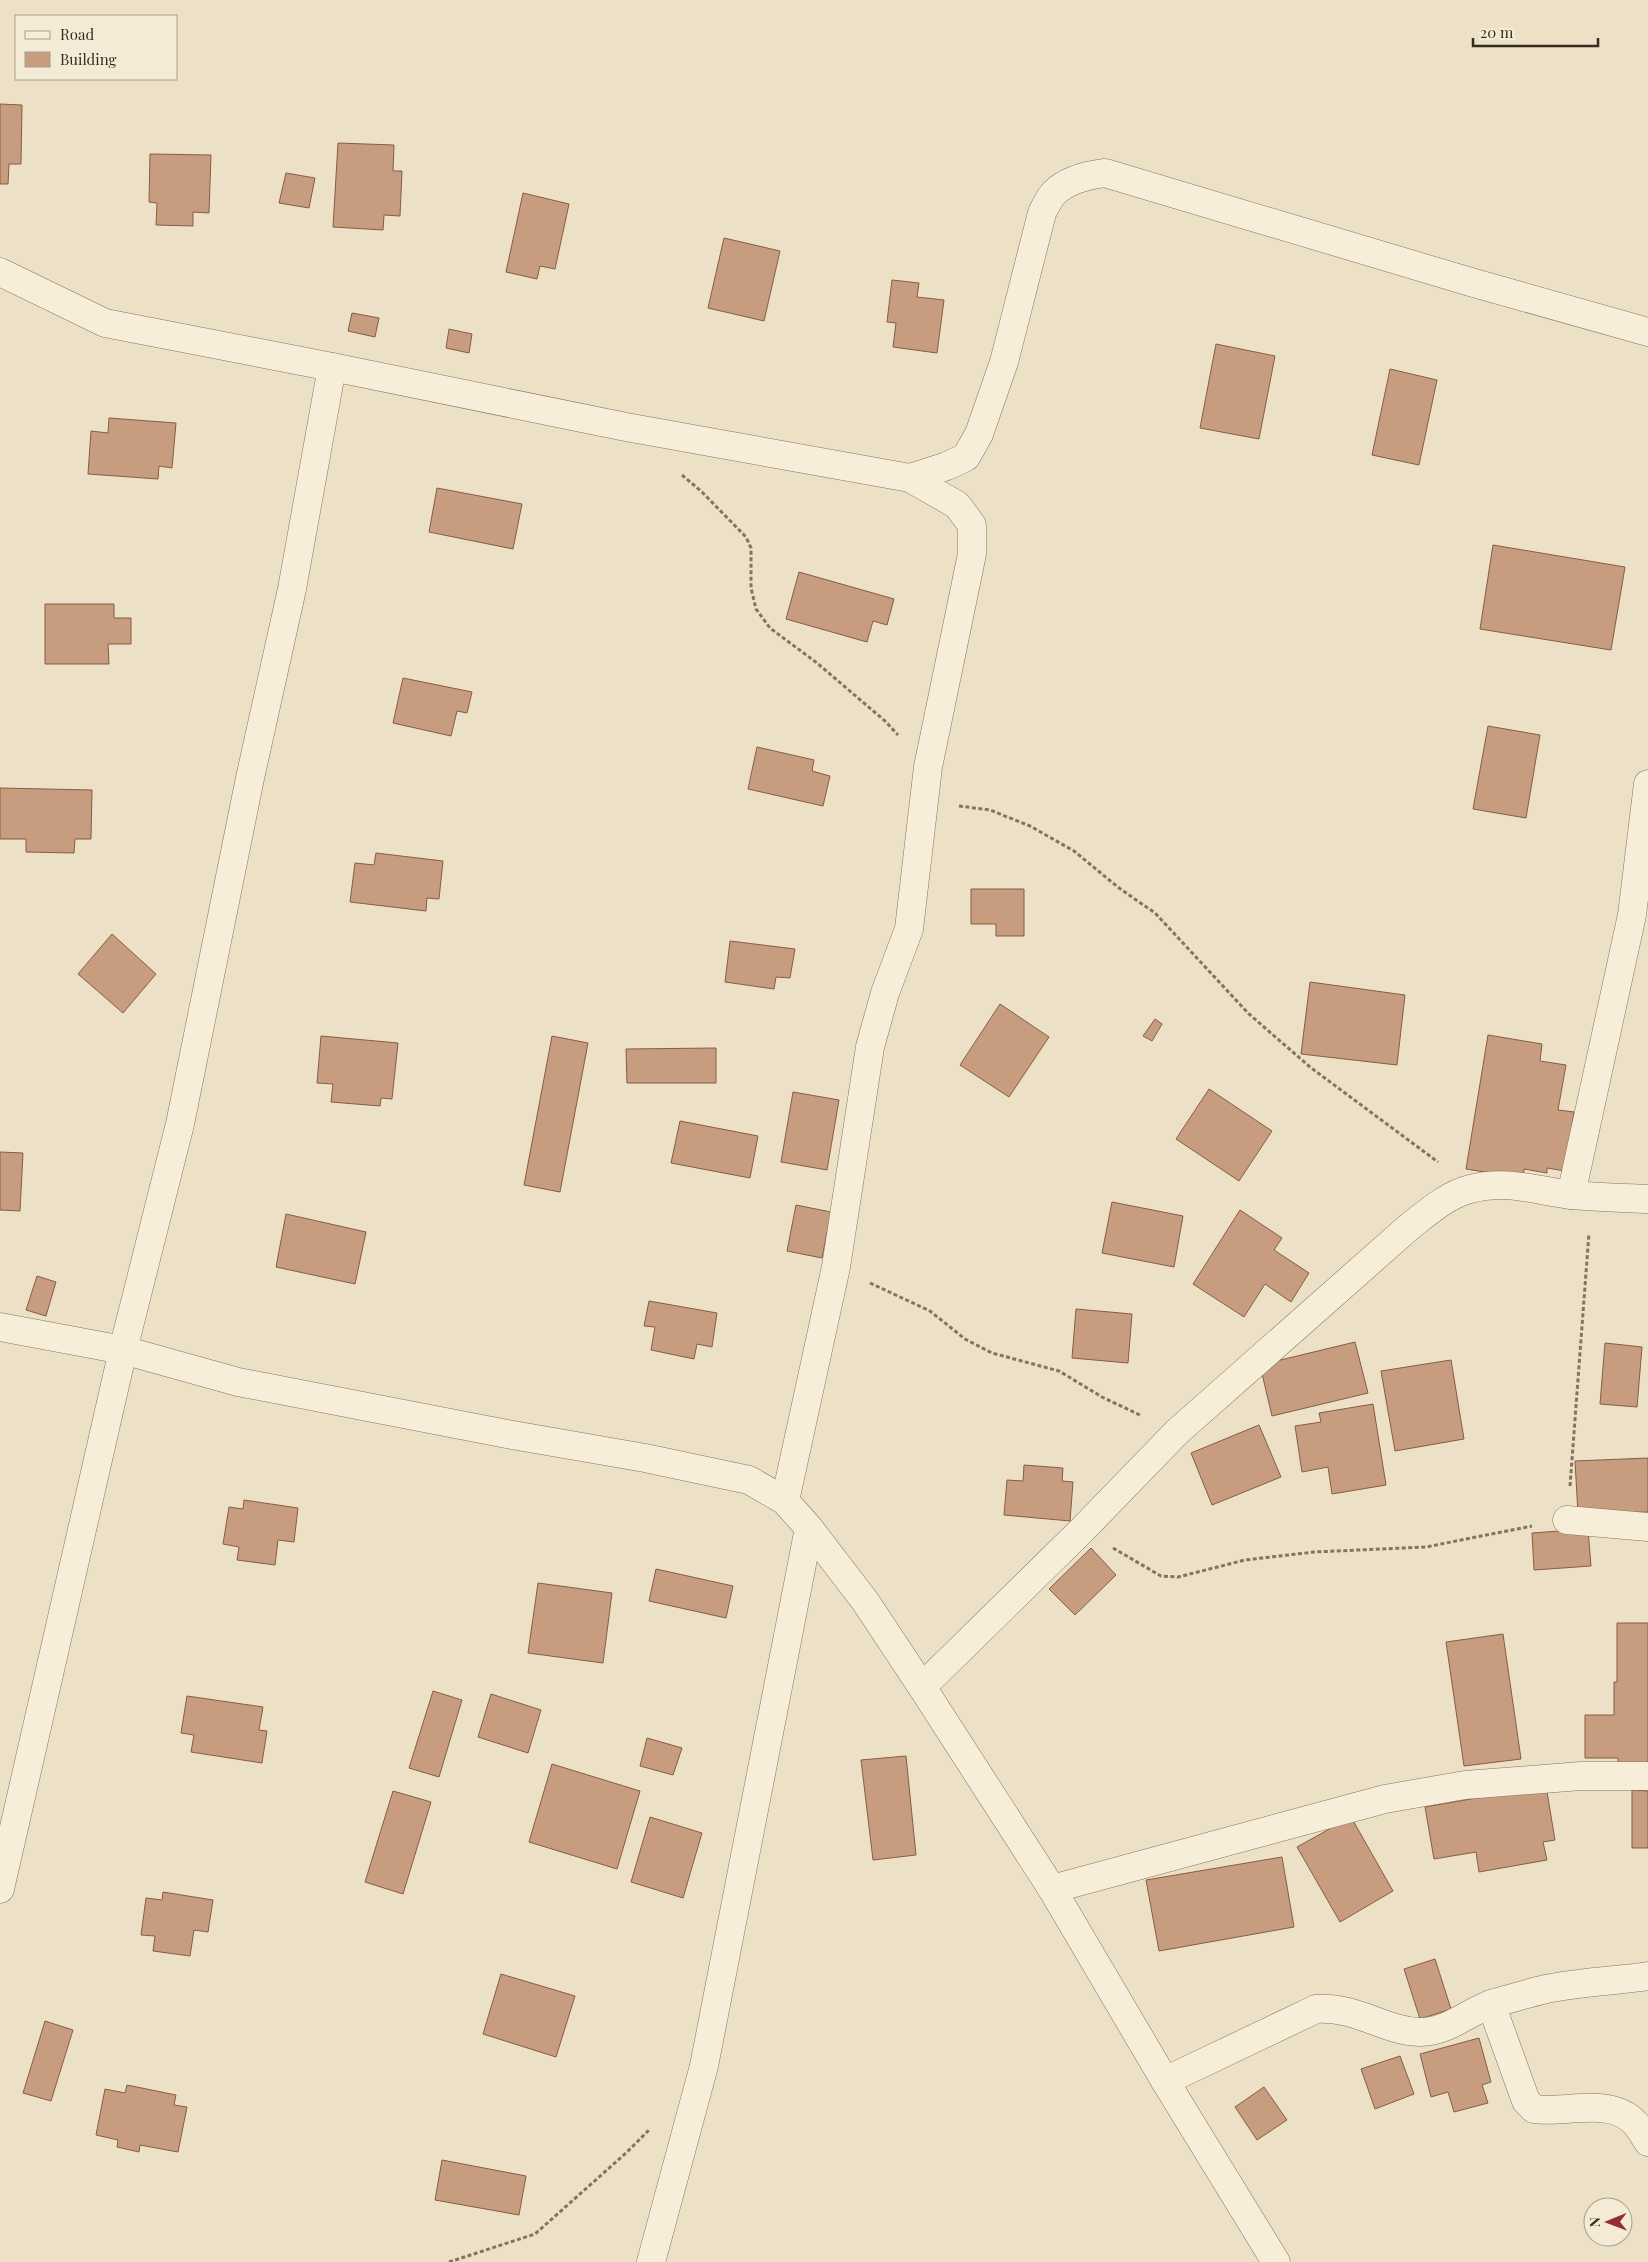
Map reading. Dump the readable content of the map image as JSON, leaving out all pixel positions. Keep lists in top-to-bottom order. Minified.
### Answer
{"legend":["Road","Building"],"scale_bar":"20 m","north":"left"}
